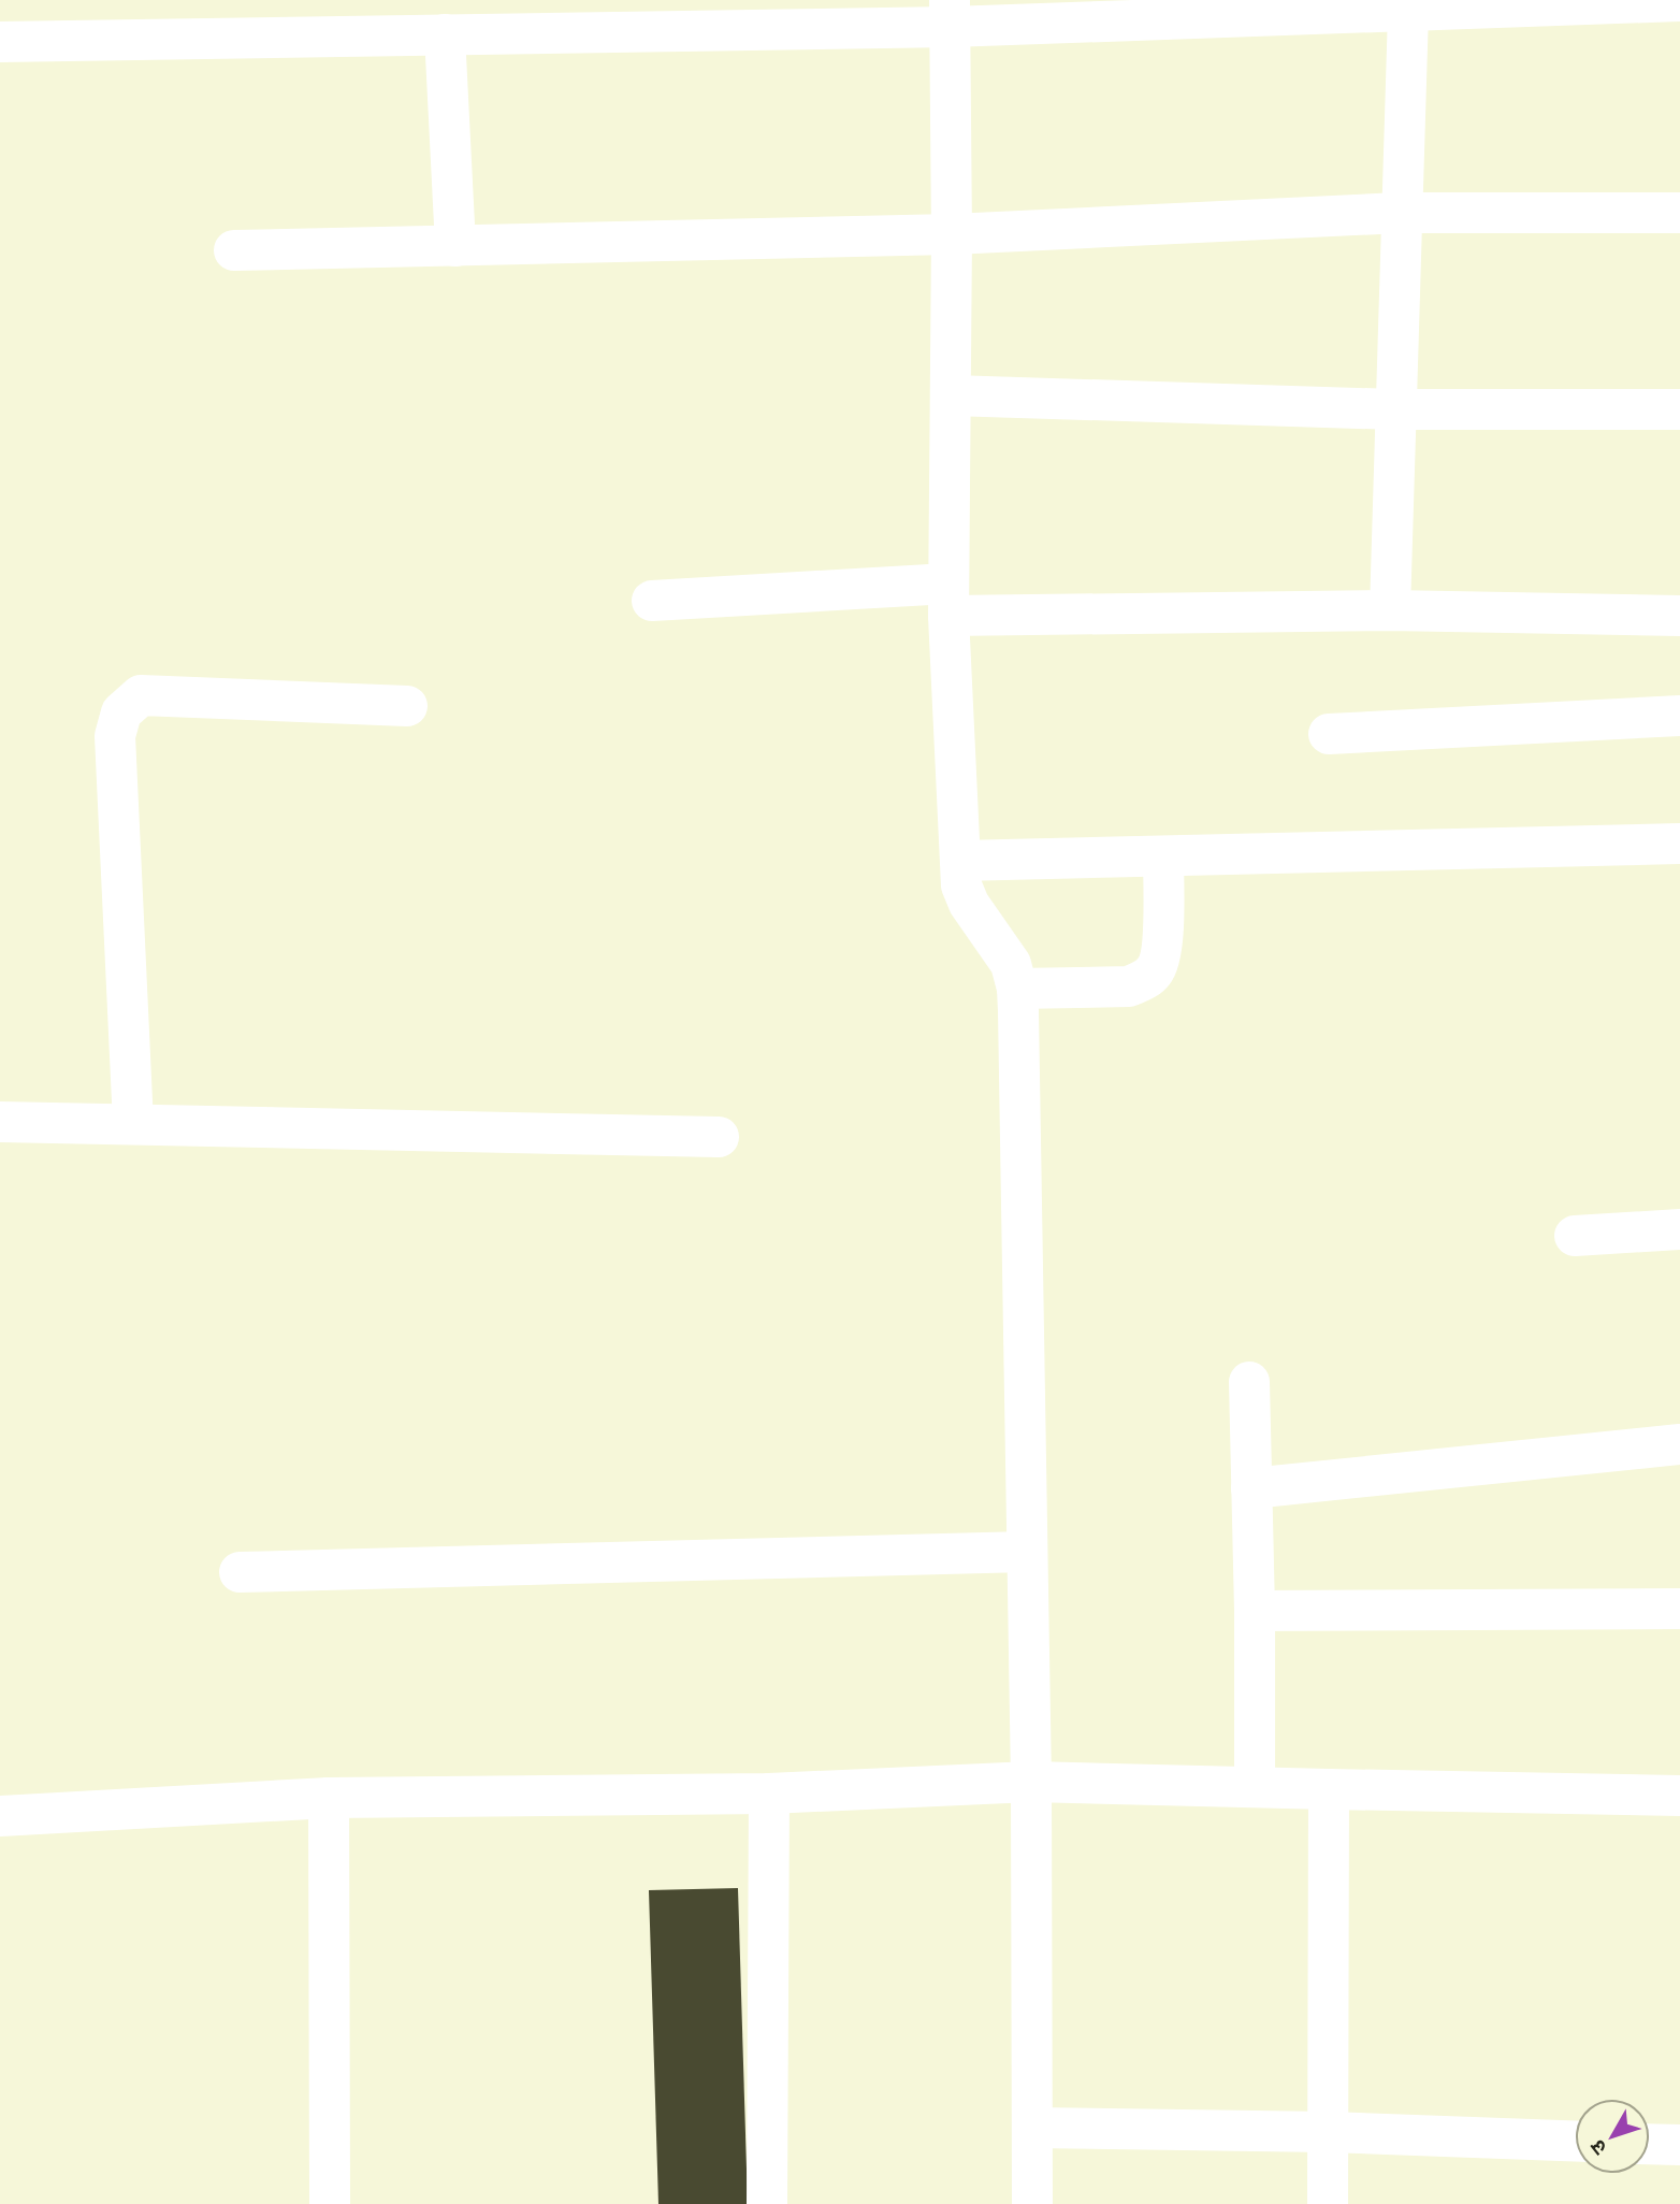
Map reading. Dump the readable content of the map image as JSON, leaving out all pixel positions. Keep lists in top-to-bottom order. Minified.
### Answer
{"north":"bottom left"}
